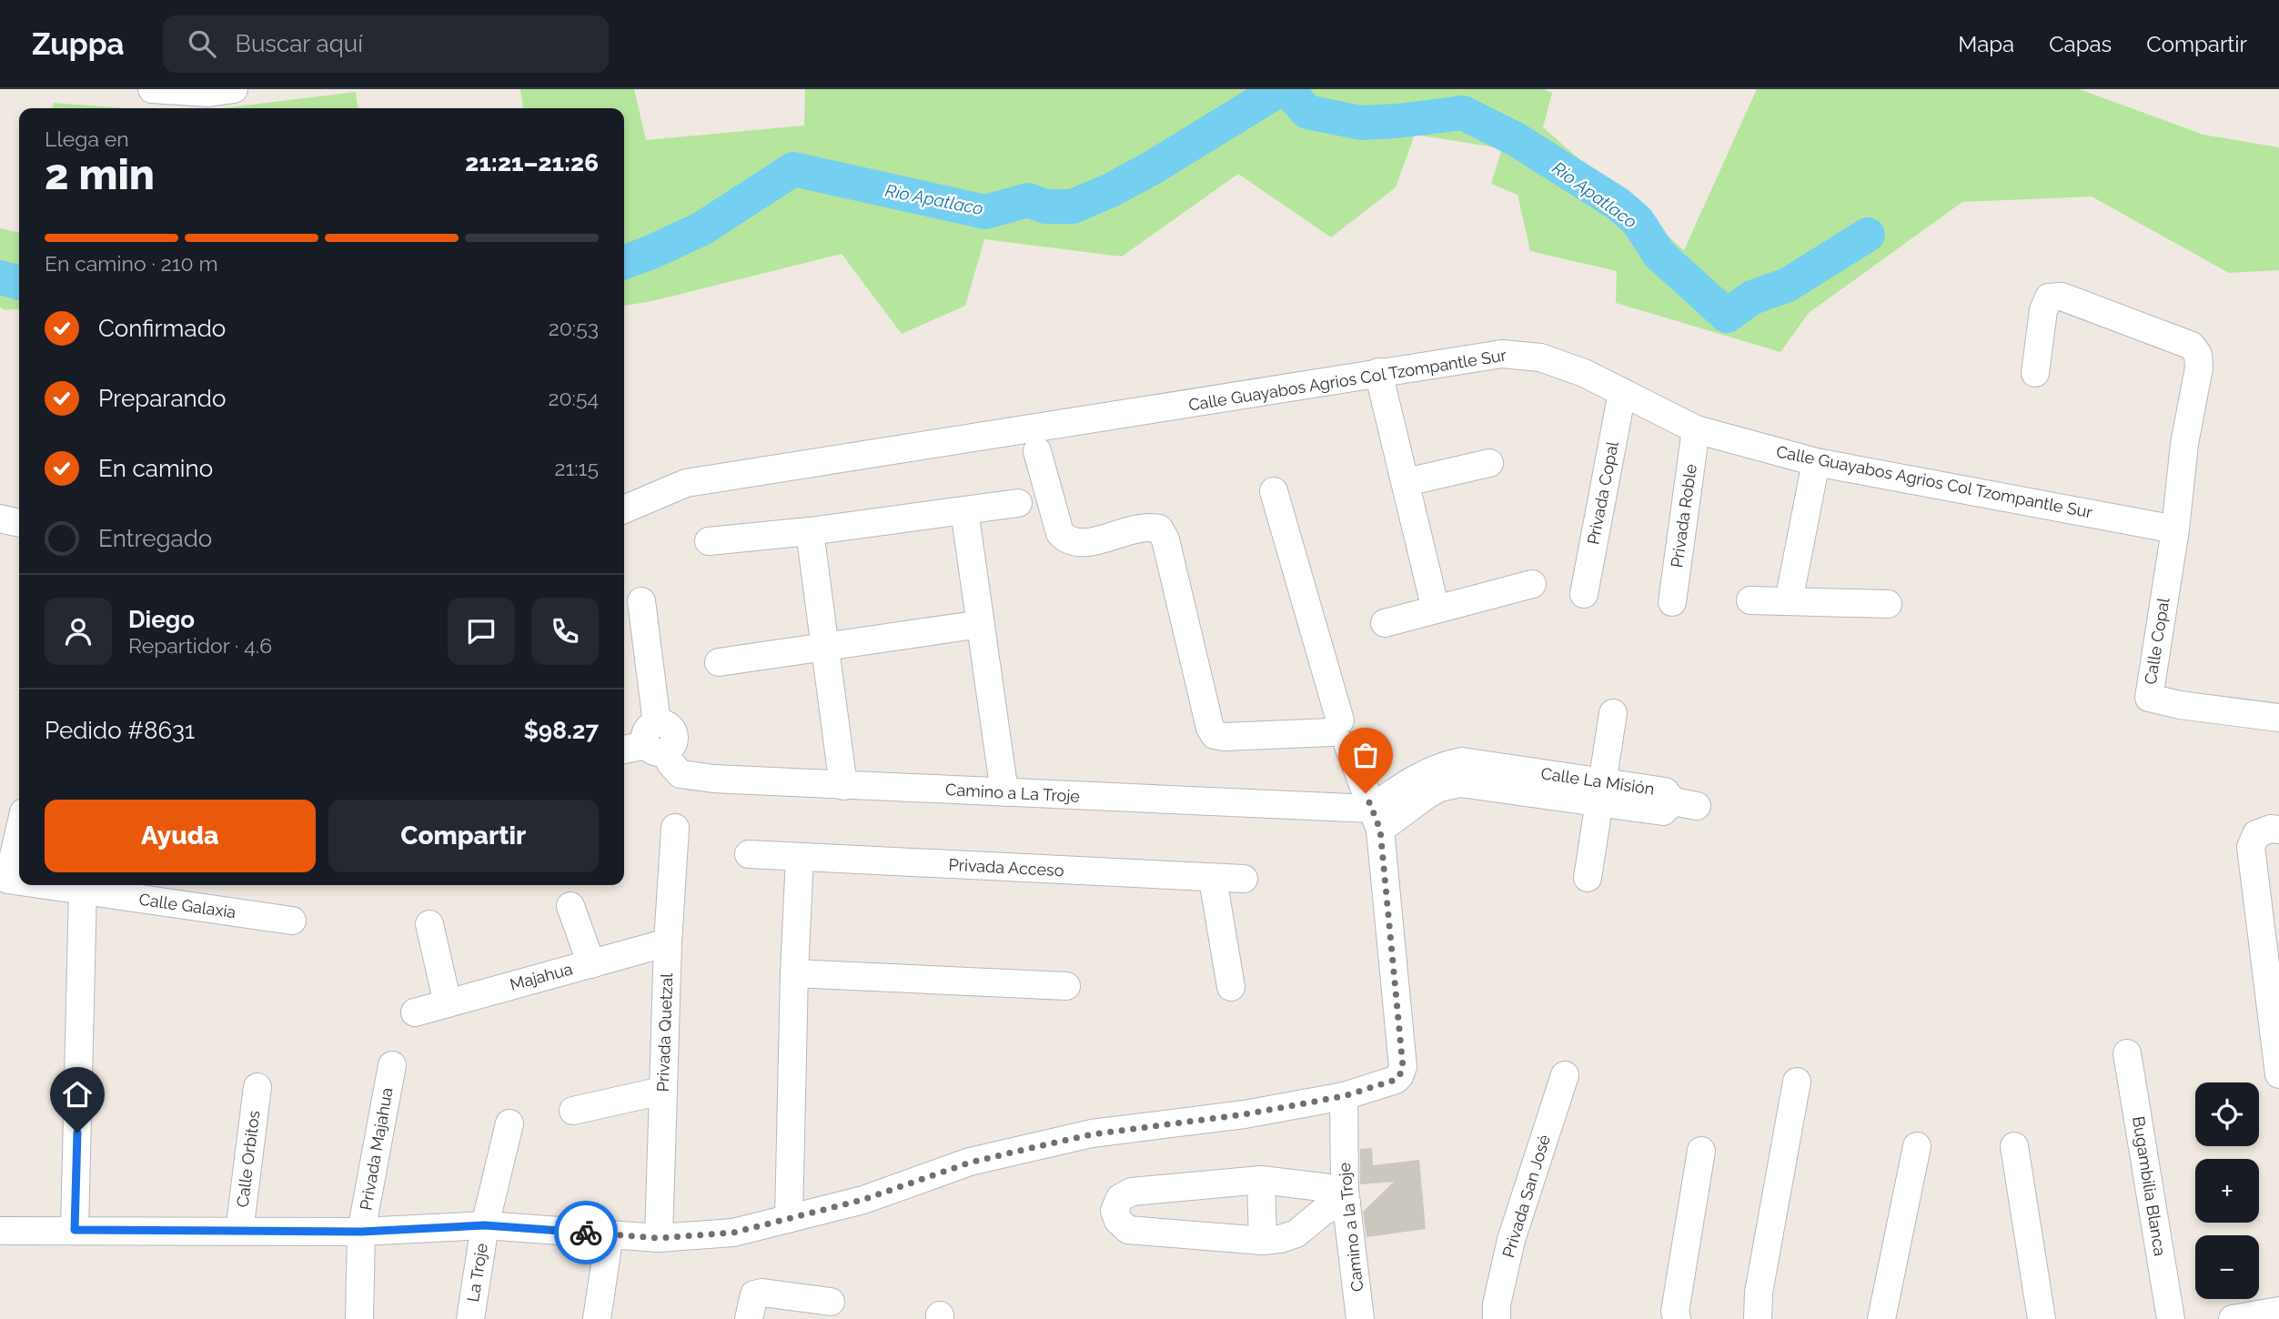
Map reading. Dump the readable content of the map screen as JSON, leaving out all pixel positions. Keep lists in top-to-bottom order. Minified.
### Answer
{"streets":{"street":["Calle Guayabos Agrios Col Tzompantle Sur","Privada Copal","Privada Roble","Calle Copal","Calle La Misión","Camino a La Troje","Privada Acceso","Calle Galaxia","Majahua","Privada Quetzal","Privada Majahua","Calle Orbitos","Bugambilia Blanca","Privada San José","Camino a la Troje","La Troje"]},"crossings":[["Calle Guayabos Agrios Col Tzompantle Sur","Privada Copal"],["Calle Guayabos Agrios Col Tzompantle Sur","Privada Roble"],["Calle Guayabos Agrios Col Tzompantle Sur","Calle Copal"],["Calle La Misión","Camino a La Troje"],["Majahua","Privada Quetzal"]],"water":["Rio Apatlaco"],"page":{"header":"Zuppa","search":"Buscar aquí","nav":["Mapa","Capas","Compartir"],"heading":["2 min","Llega en","21:21–21:26"],"panel":["Diego","Repartidor · 4.6","Pedido #8631","$98.27"],"bar":"En camino · 210 m","list":[["Confirmado","20:53"],["Preparando","20:54"],["En camino","21:15"],"Entregado"],"buttons":["Ayuda","Compartir"],"map_buttons":["+","−"]}}
